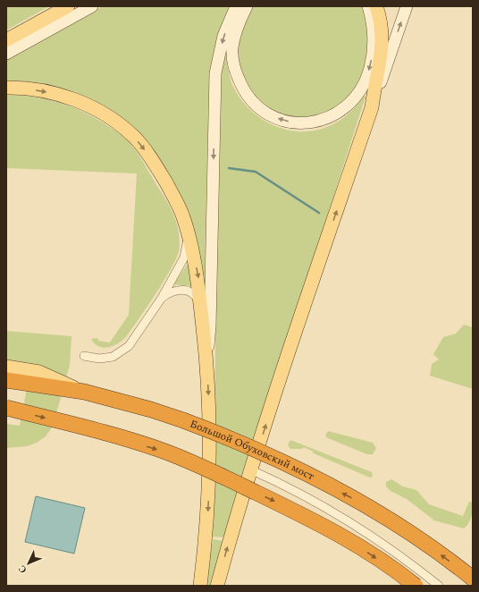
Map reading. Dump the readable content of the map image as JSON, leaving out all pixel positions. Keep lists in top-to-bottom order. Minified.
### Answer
{"streets":{"highway":["Большой Обуховский мост"]},"north":"bottom left"}
